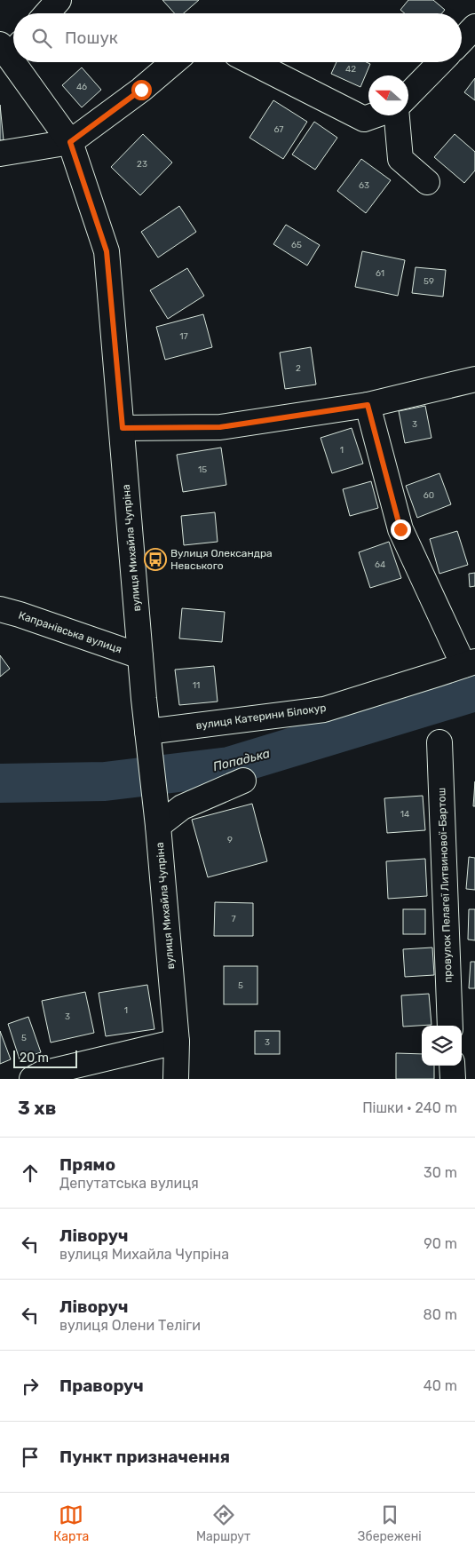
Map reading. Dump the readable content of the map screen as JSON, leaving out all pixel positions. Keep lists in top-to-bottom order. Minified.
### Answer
{"streets":{"street":["вулиця Михайла Чупріна","Капранівська вулиця","вулиця Катерини Білокур","провулок Пелагеї Литвинової-Бартош"]},"crossings":[["вулиця Михайла Чупріна","Капранівська вулиця"],["вулиця Михайла Чупріна","вулиця Катерини Білокур"]],"water":["Попадька"],"places":{"bus stop":["Вулиця Олександра Невського"]},"house_numbers":["42","46","67","23","63","65","61","59","17","2","3","1","15","60","64","11","14","9","7","5","1","3","5","3"],"scale_bar":"20 m","north":"left","page":{"search":"Пошук","scale":"20 m","heading":["3 хв","Пішки · 240 m"],"list":[["Прямо","Депутатська вулиця","30 m"],["Ліворуч","вулиця Михайла Чупріна","90 m"],["Ліворуч","вулиця Олени Теліги","80 m"],["Праворуч","40 m"],"Пункт призначення"],"nav":["Карта","Маршрут","Збережені"]}}
